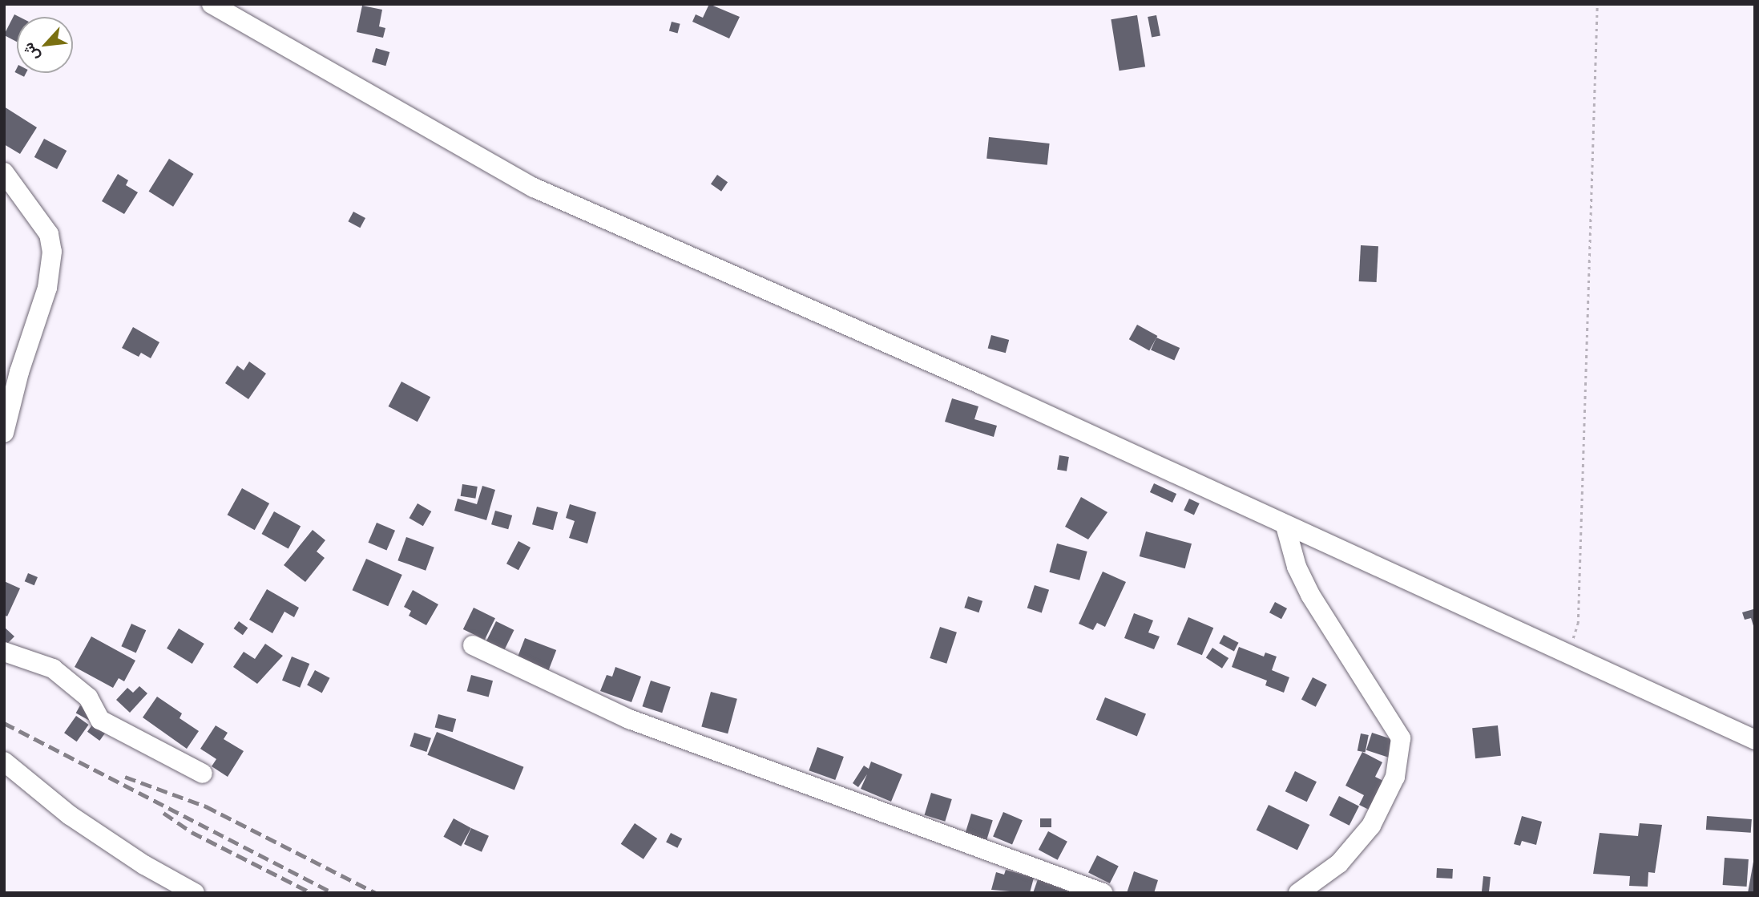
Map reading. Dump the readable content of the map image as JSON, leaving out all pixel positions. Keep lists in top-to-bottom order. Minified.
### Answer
{"north":"bottom left"}
